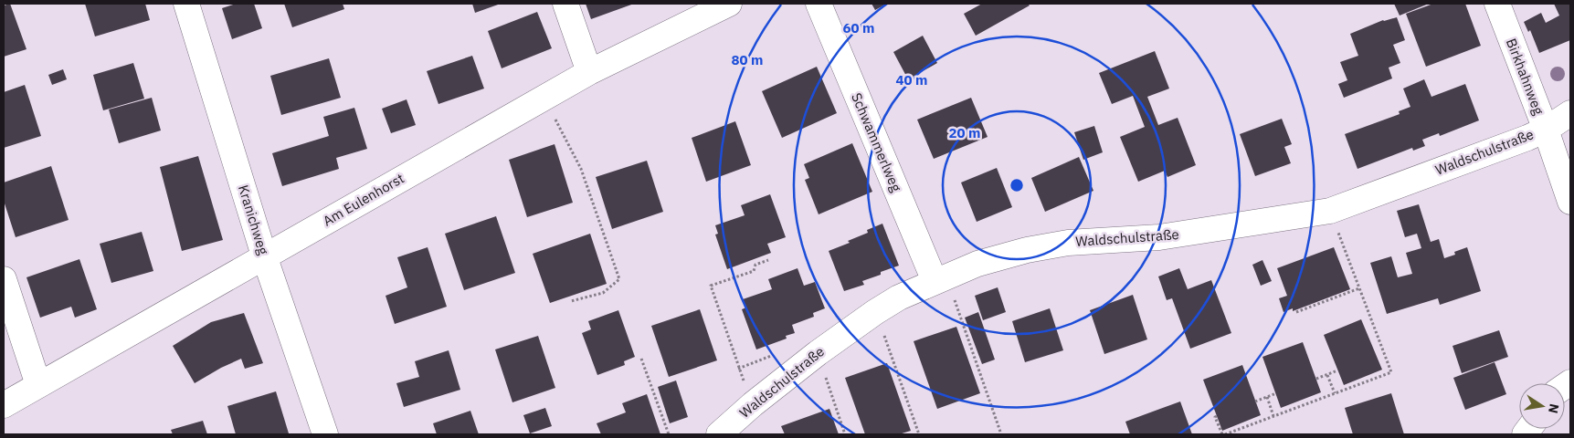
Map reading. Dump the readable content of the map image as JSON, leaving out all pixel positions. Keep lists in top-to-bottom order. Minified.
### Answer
{"streets":{"street":["Birkhahnweg","Schwammerlweg","Waldschulstraße","Am Eulenhorst","Kranichweg"]},"crossings":[["Birkhahnweg","Waldschulstraße"],["Schwammerlweg","Waldschulstraße"],["Am Eulenhorst","Kranichweg"]],"north":"right","rings":["60 m","80 m","40 m","20 m"]}
